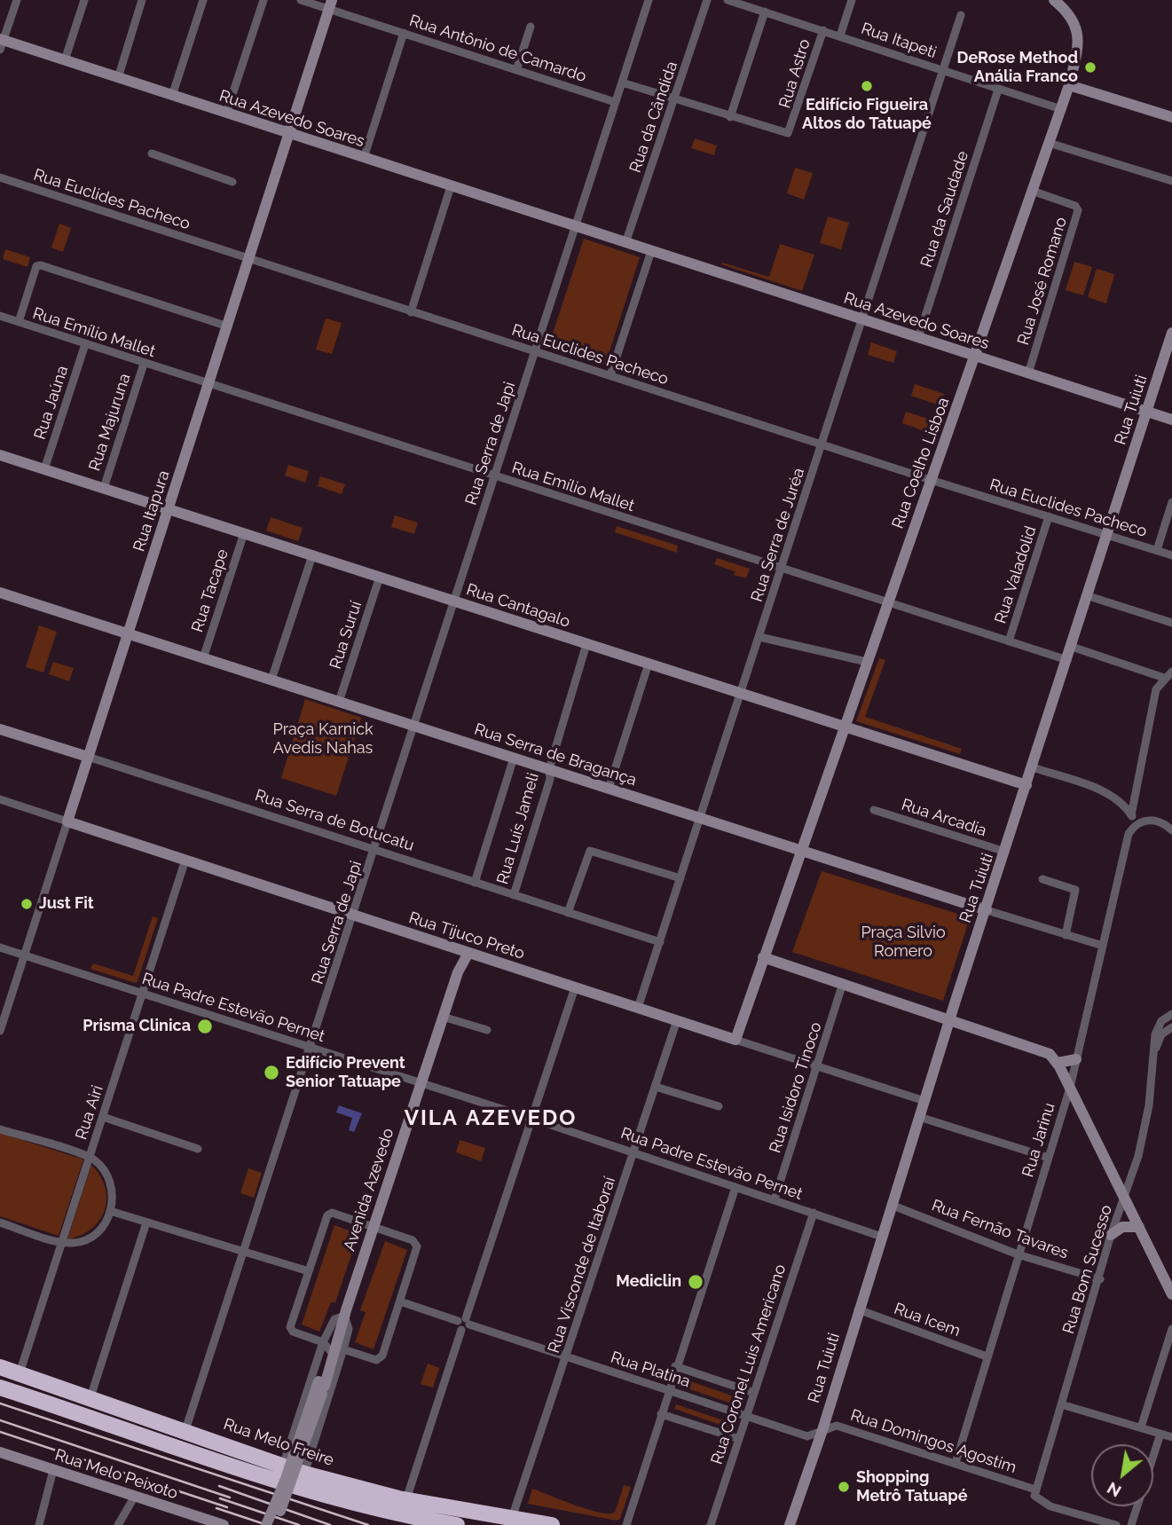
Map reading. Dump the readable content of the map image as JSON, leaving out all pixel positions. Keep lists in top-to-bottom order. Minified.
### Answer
{"streets":{"highway":["Rua Melo Freire"],"street":["Rua Itapeti","Rua Antônio de Camardo","Rua Astro","Rua da Cândida","Rua Azevedo Soares","Rua Euclides Pacheco","Rua da Saudade","Rua José Romano","Rua Emílio Mallet","Rua Jaúna","Rua Tuiuti","Rua Majuruna","Rua Serra de Japi","Rua Coelho Lisboa","Rua Itapura","Rua Serra de Juréa","Rua Valadolid","Rua Tacape","Rua Cantagalo","Rua Suruí","Rua Serra de Bragança","Rua Arcadia","Rua Serra de Botucatu","Rua Luís Jameli","Rua Tijuco Preto","Rua Padre Estevão Pernet","Rua Isidoro Tinoco","Rua Airi","Rua Jarinu","Avenida Azevedo","Rua Fernão Tavares","Rua Visconde de Itaboraí","Rua Bom Sucesso","Rua Icem","Rua Coronel Luis Americano","Rua Platina","Rua Domingos Agostim","Rua Melo Peixoto"]},"crossings":[["Rua Itapeti","Rua Astro"],["Rua Itapeti","Rua da Saudade"],["Rua Itapeti","Rua Coelho Lisboa"],["Rua Itapeti","Rua Serra de Juréa"],["Rua Antônio de Camardo","Rua Itapura"],["Rua da Cândida","Rua Azevedo Soares"],["Rua Azevedo Soares","Rua da Saudade"],["Rua Azevedo Soares","Rua José Romano"],["Rua Azevedo Soares","Rua Tuiuti"],["Rua Azevedo Soares","Rua Serra de Japi"],["Rua Azevedo Soares","Rua Coelho Lisboa"],["Rua Azevedo Soares","Rua Itapura"],["Rua Azevedo Soares","Rua Serra de Juréa"],["Rua Euclides Pacheco","Rua Tuiuti"],["Rua Euclides Pacheco","Rua Serra de Japi"],["Rua Euclides Pacheco","Rua Coelho Lisboa"],["Rua Euclides Pacheco","Rua Itapura"],["Rua Euclides Pacheco","Rua Serra de Juréa"],["Rua Euclides Pacheco","Rua Valadolid"],["Rua José Romano","Rua Coelho Lisboa"],["Rua Emílio Mallet","Rua Jaúna"],["Rua Emílio Mallet","Rua Tuiuti"],["Rua Emílio Mallet","Rua Majuruna"],["Rua Emílio Mallet","Rua Serra de Japi"],["Rua Emílio Mallet","Rua Coelho Lisboa"],["Rua Emílio Mallet","Rua Itapura"],["Rua Emílio Mallet","Rua Serra de Juréa"],["Rua Emílio Mallet","Rua Valadolid"],["Rua Jaúna","Rua Cantagalo"],["Rua Tuiuti","Rua Cantagalo"],["Rua Tuiuti","Rua Serra de Bragança"],["Rua Tuiuti","Rua Arcadia"],["Rua Tuiuti","Rua Tijuco Preto"],["Rua Tuiuti","Rua Padre Estevão Pernet"],["Rua Tuiuti","Rua Fernão Tavares"],["Rua Tuiuti","Rua Icem"],["Rua Tuiuti","Rua Platina"],["Rua Tuiuti","Rua Domingos Agostim"],["Rua Majuruna","Rua Cantagalo"],["Rua Serra de Japi","Rua Cantagalo"],["Rua Serra de Japi","Rua Serra de Bragança"],["Rua Serra de Japi","Rua Serra de Botucatu"],["Rua Serra de Japi","Rua Tijuco Preto"],["Rua Serra de Japi","Rua Padre Estevão Pernet"],["Rua Serra de Japi","Rua Melo Freire"],["Rua Coelho Lisboa","Rua Cantagalo"],["Rua Coelho Lisboa","Rua Serra de Bragança"],["Rua Itapura","Rua Cantagalo"],["Rua Itapura","Rua Serra de Bragança"],["Rua Itapura","Rua Serra de Botucatu"],["Rua Itapura","Rua Tijuco Preto"],["Rua Itapura","Rua Padre Estevão Pernet"],["Rua Serra de Juréa","Rua Cantagalo"],["Rua Serra de Juréa","Rua Serra de Bragança"],["Rua Serra de Juréa","Rua Serra de Botucatu"],["Rua Serra de Juréa","Rua Tijuco Preto"],["Rua Tacape","Rua Cantagalo"],["Rua Tacape","Rua Serra de Bragança"],["Rua Cantagalo","Rua Suruí"],["Rua Cantagalo","Rua Luís Jameli"],["Rua Suruí","Rua Serra de Bragança"],["Rua Serra de Bragança","Rua Luís Jameli"],["Rua Serra de Bragança","Rua Jarinu"],["Rua Serra de Botucatu","Rua Luís Jameli"],["Rua Tijuco Preto","Rua Isidoro Tinoco"],["Rua Tijuco Preto","Rua Airi"],["Rua Tijuco Preto","Avenida Azevedo"],["Rua Tijuco Preto","Rua Visconde de Itaboraí"],["Rua Padre Estevão Pernet","Rua Isidoro Tinoco"],["Rua Padre Estevão Pernet","Rua Airi"],["Rua Padre Estevão Pernet","Avenida Azevedo"],["Rua Padre Estevão Pernet","Rua Visconde de Itaboraí"],["Rua Padre Estevão Pernet","Rua Coronel Luis Americano"],["Rua Airi","Rua Melo Freire"],["Rua Jarinu","Rua Fernão Tavares"],["Rua Jarinu","Rua Icem"],["Rua Jarinu","Rua Domingos Agostim"],["Avenida Azevedo","Rua Melo Freire"],["Rua Fernão Tavares","Rua Bom Sucesso"],["Rua Visconde de Itaboraí","Rua Platina"],["Rua Visconde de Itaboraí","Rua Melo Freire"],["Rua Bom Sucesso","Rua Domingos Agostim"],["Rua Coronel Luis Americano","Rua Platina"],["Rua Platina","Rua Domingos Agostim"]],"districts":["VILA AZEVEDO"],"parks":["Praça Karnick Avedis Nahas","Praça Silvio Romero"],"places":["DeRose Method Anália Franco","Edifício Figueira Altos do Tatuapé","Just Fit","Prisma Clinica","Edifício Prevent Senior Tatuape","Mediclin","Shopping Metrô Tatuapé"],"north":"bottom left"}
